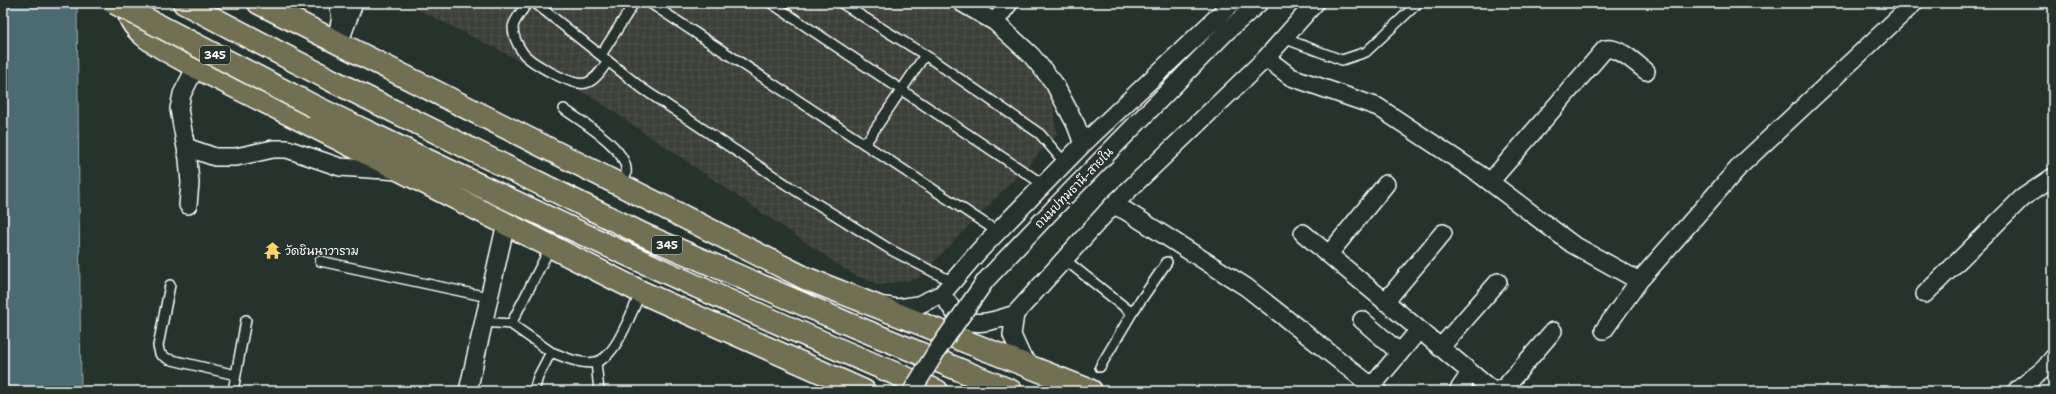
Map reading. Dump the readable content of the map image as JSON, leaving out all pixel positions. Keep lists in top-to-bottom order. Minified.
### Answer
{"streets":{"main road":["345"],"street":["ถนนปทุมธานี-สายใน"]},"places":{"temple":["วัดชินนาวาราม"]}}
